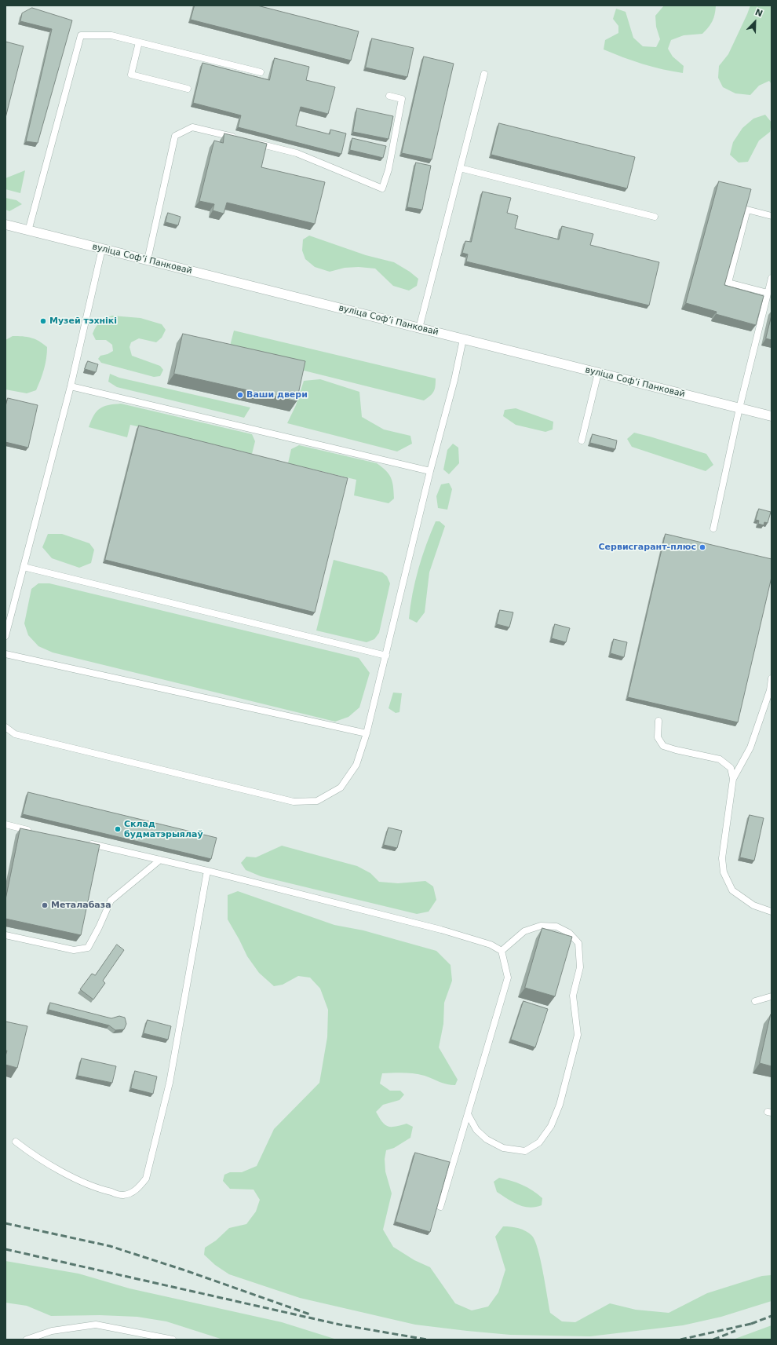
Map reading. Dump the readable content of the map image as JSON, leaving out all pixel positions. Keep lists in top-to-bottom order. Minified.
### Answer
{"streets":{"street":["вуліца Софʼі Панковай"]},"places":["Музей тэхнікі","Ваши двери","Сервисгарант-плюс","Склад будматэрыялаў","Металабаза"],"north":"top right"}
